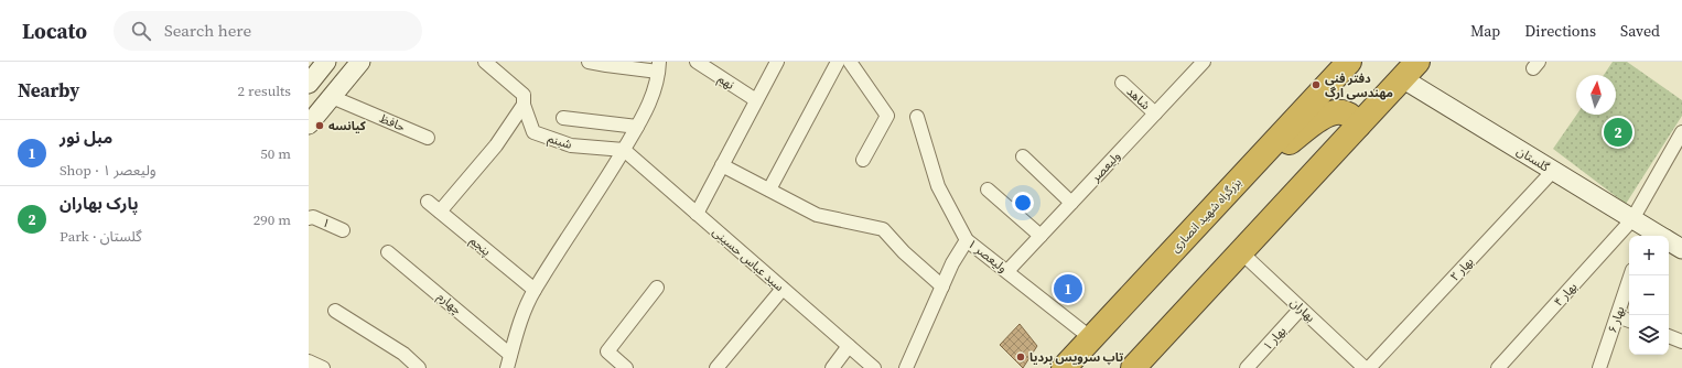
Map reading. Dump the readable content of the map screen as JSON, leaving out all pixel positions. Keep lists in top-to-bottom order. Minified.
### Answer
{"streets":{"highway":["بزرگراه شهید انصاری"],"main road":["گلستان"],"street":["نهم","شاهد","حافظ","شبنم","ولیعصر","۱","پنجم","ولیعصر ۱","سید عباس حسینی","بهار ۲","بهار ۴","چهارم","بهاران","بهار ۶","بهار ۱"]},"crossings":[["شاهد","ولیعصر"],["شبنم","سید عباس حسینی"],["گلستان","بهار ۲"],["گلستان","بهار ۴"],["ولیعصر","ولیعصر ۱"],["بزرگراه شهید انصاری","ولیعصر ۱"],["بهاران","بهار ۱"]],"places":["دفتر فنی مهندسی ارگ","کیانسه","تاپ سرویس بردیا"],"north":"top","page":{"header":"Locato","search":"Search here","nav":["Map","Directions","Saved"],"heading":["Nearby","2 results"],"pins":["2","1"],"list":[{"mark":"1","name":"مبل نور","note":"Shop · ولیعصر ۱","value":"50 m"},{"mark":"2","name":"پارک بهاران","note":"Park · گلستان","value":"290 m"}],"map_buttons":["+","−"]}}
